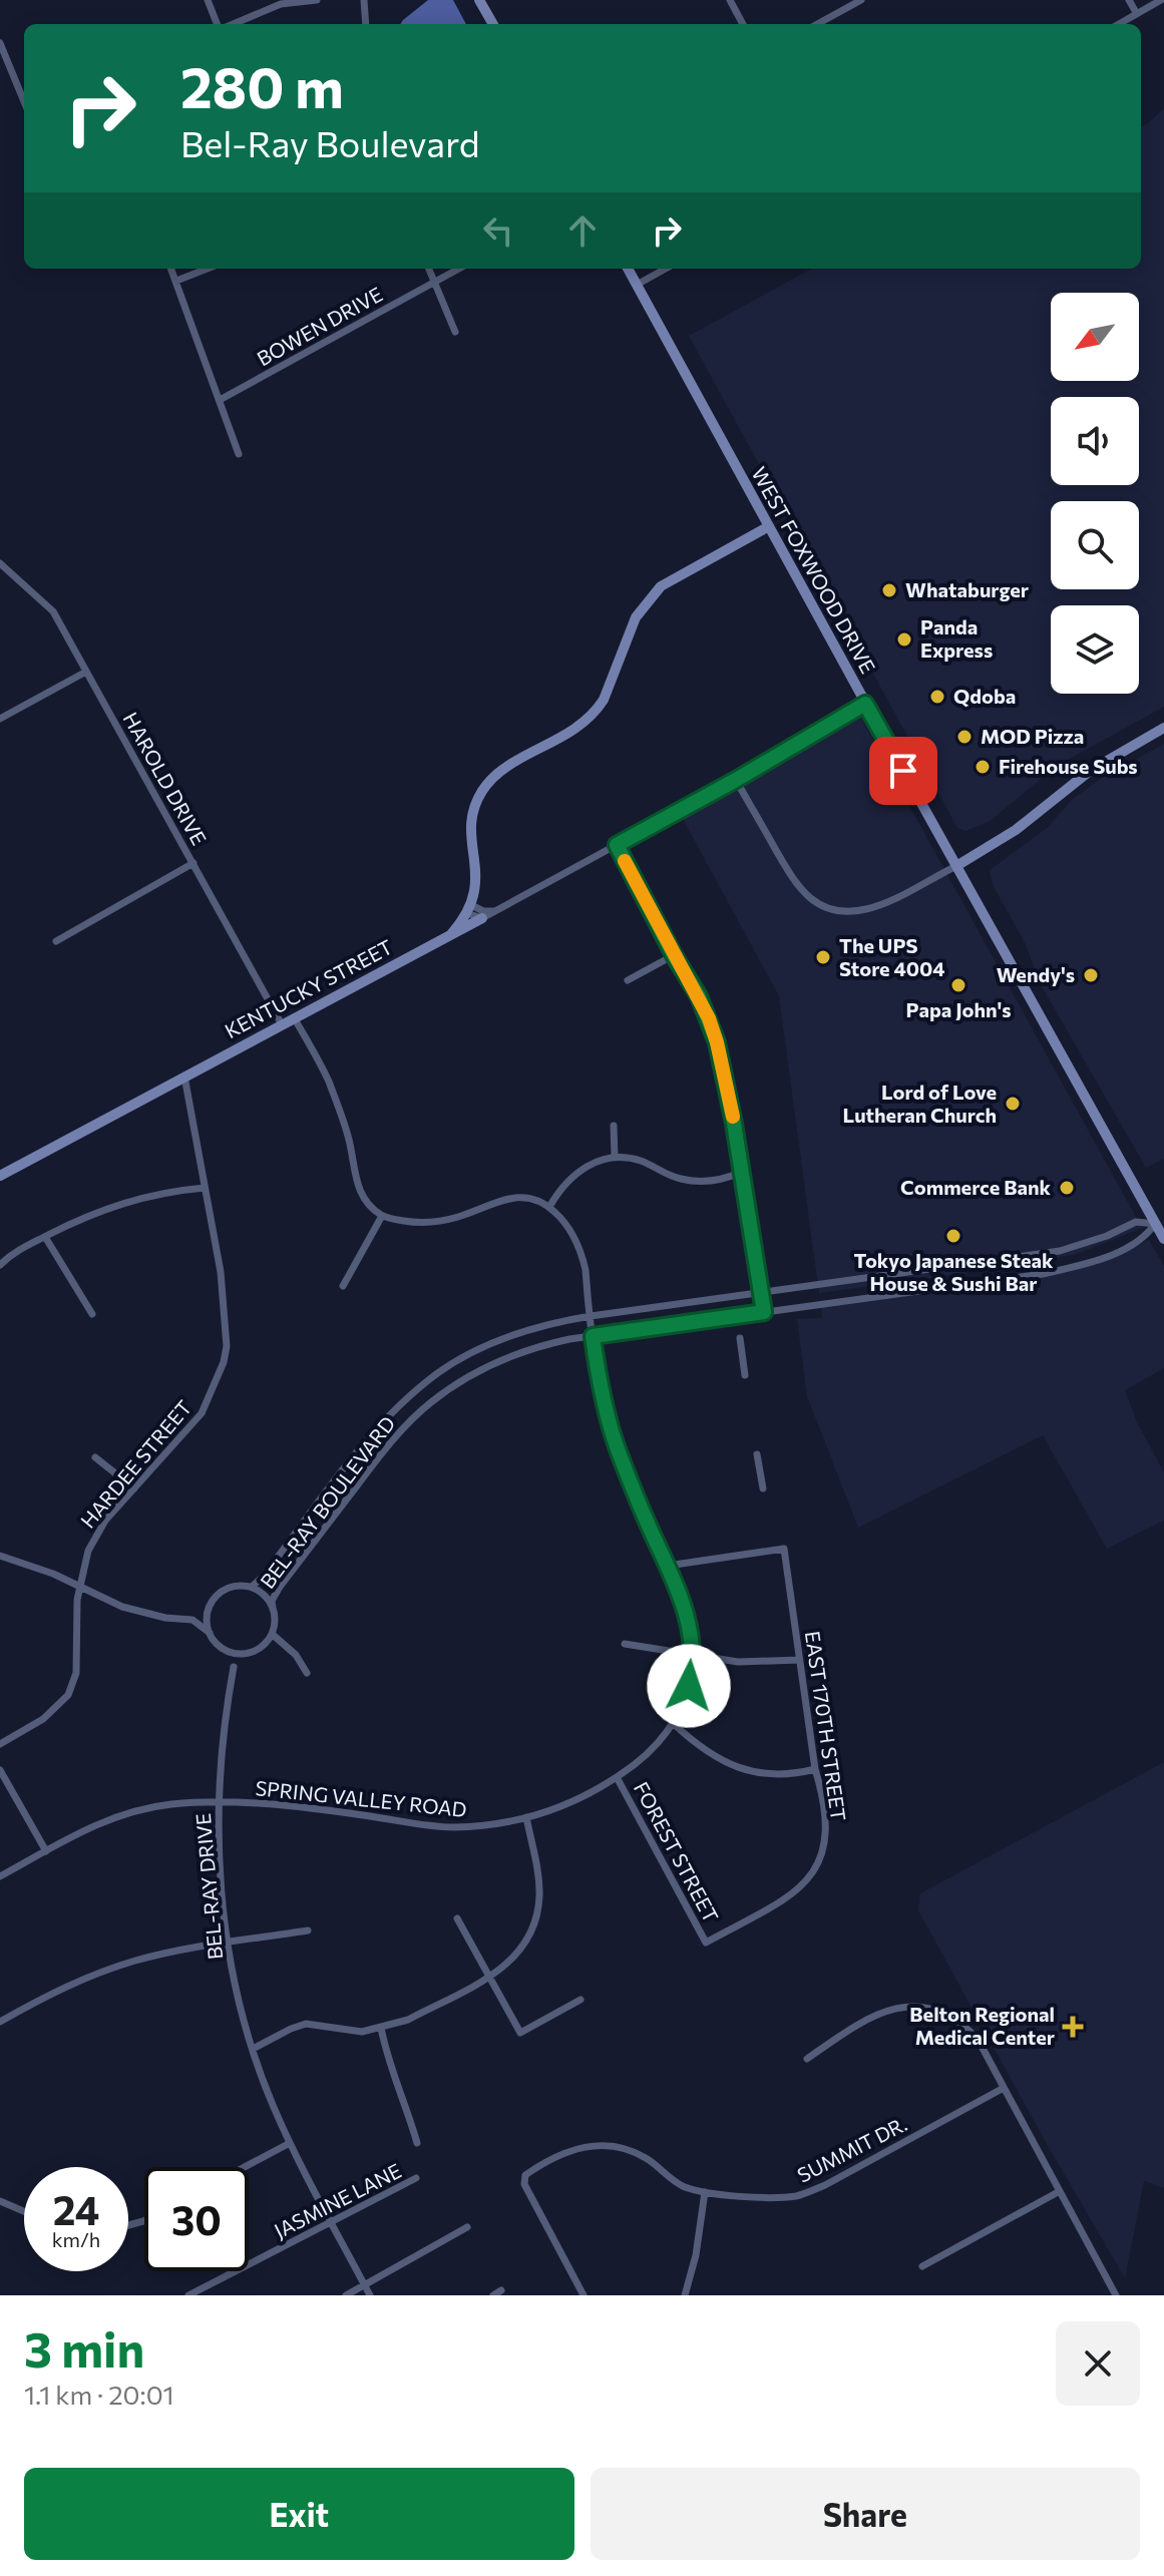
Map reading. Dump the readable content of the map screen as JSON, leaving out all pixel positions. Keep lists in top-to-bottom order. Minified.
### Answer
{"streets":{"street":["BOWEN DRIVE","WEST FOXWOOD DRIVE","HAROLD DRIVE","KENTUCKY STREET","HARDEE STREET","BEL-RAY BOULEVARD","EAST 170TH STREET","SPRING VALLEY ROAD","FOREST STREET","BEL-RAY DRIVE","SUMMIT DR.","JASMINE LANE"]},"crossings":[["WEST FOXWOOD DRIVE","BEL-RAY BOULEVARD"],["HAROLD DRIVE","KENTUCKY STREET"],["KENTUCKY STREET","HARDEE STREET"],["BEL-RAY BOULEVARD","SPRING VALLEY ROAD"],["EAST 170TH STREET","SPRING VALLEY ROAD"],["EAST 170TH STREET","FOREST STREET"],["SPRING VALLEY ROAD","FOREST STREET"],["SPRING VALLEY ROAD","BEL-RAY DRIVE"],["BEL-RAY DRIVE","JASMINE LANE"]],"places":{"other":["Whataburger","Panda Express","Qdoba","MOD Pizza","Firehouse Subs","The UPS Store 4004","Wendy's","Papa John's","Lord of Love Lutheran Church","Commerce Bank","Tokyo Japanese Steak House & Sushi Bar"],"health":["Belton Regional Medical Center"]},"north":"bottom left","page":{"turn":["280 m","Bel-Ray Boulevard"],"speed":"24 km/h","limit":"30","heading":["3 min","1.1 km · 20:01"],"buttons":["Exit","Share"]}}
